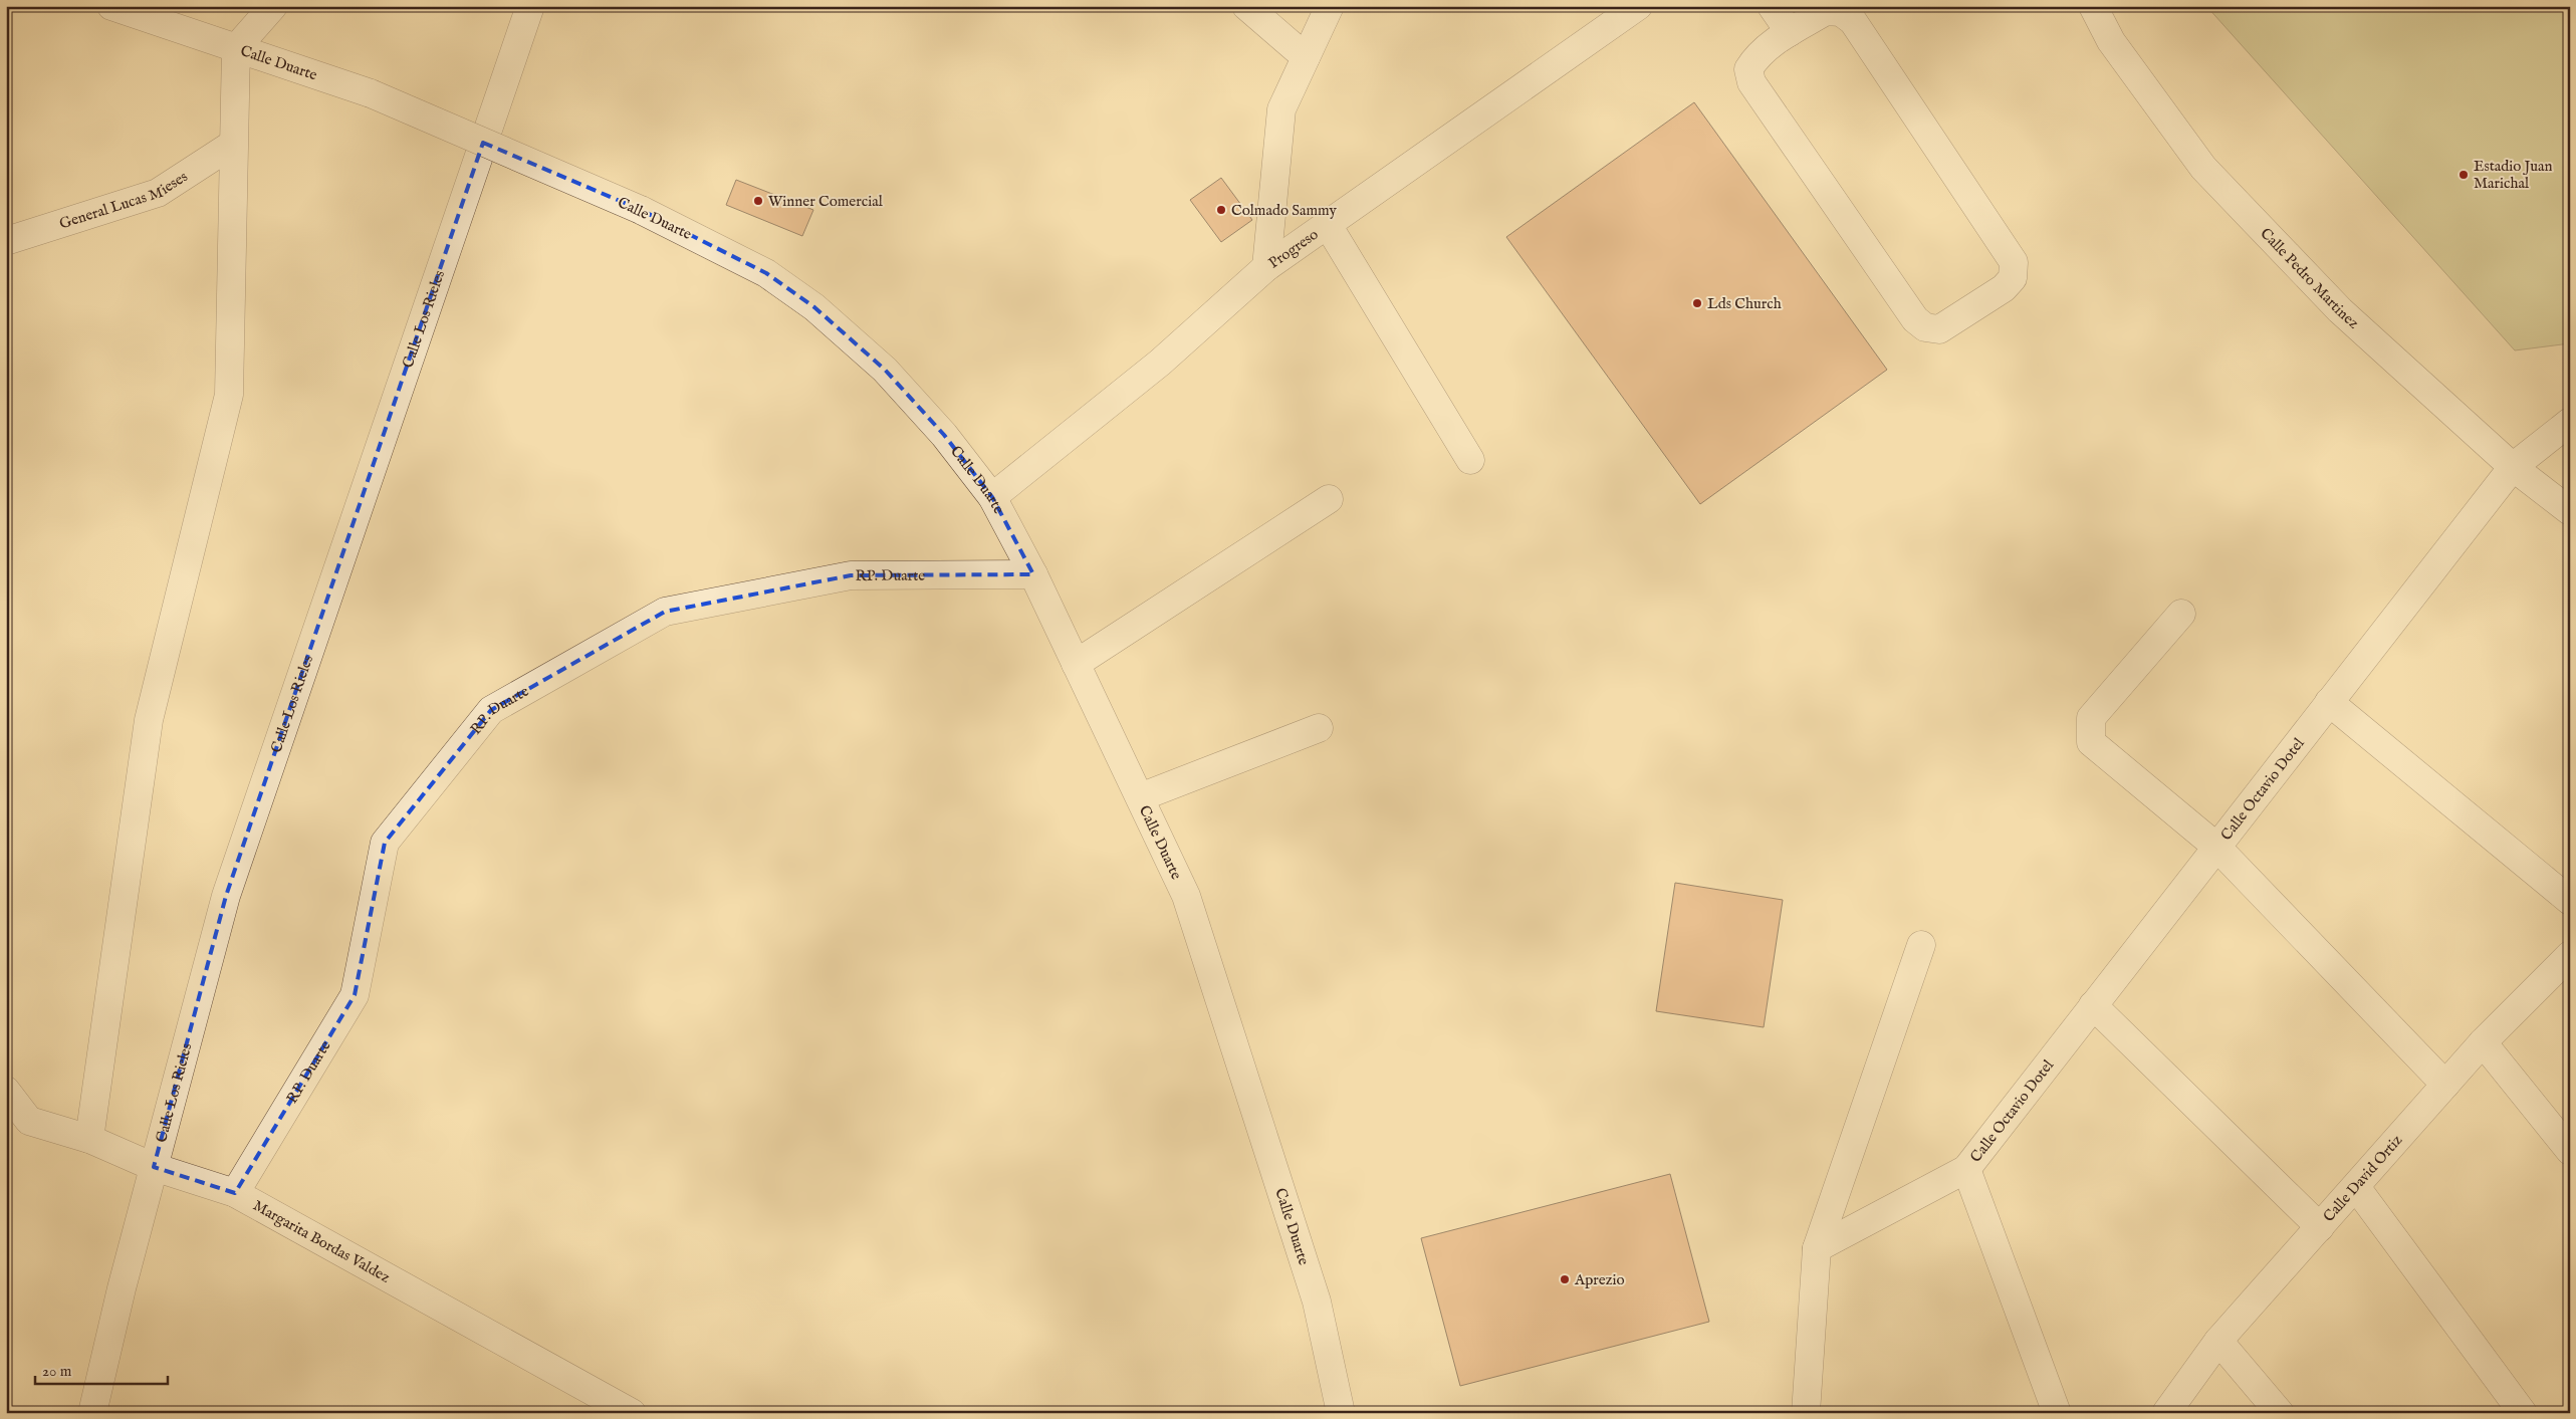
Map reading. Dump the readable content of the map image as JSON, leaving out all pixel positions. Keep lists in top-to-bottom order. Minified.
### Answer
{"streets":{"street":["Calle Duarte","General Lucas Mieses","Progreso","Calle Pedro Martinez","Calle Los Rieles","RP. Duarte","Calle Octavio Dotel","Calle David Ortiz","Margarita Bordas Valdez"]},"crossings":[["Calle Duarte","Progreso"],["Calle Duarte","RP. Duarte"],["Calle Pedro Martinez","Calle Octavio Dotel"],["Calle Los Rieles","Margarita Bordas Valdez"],["RP. Duarte","Margarita Bordas Valdez"]],"places":["Estadio Juan Marichal","Winner Comercial","Colmado Sammy","Lds Church","Aprezio"],"scale_bar":"20 m"}
